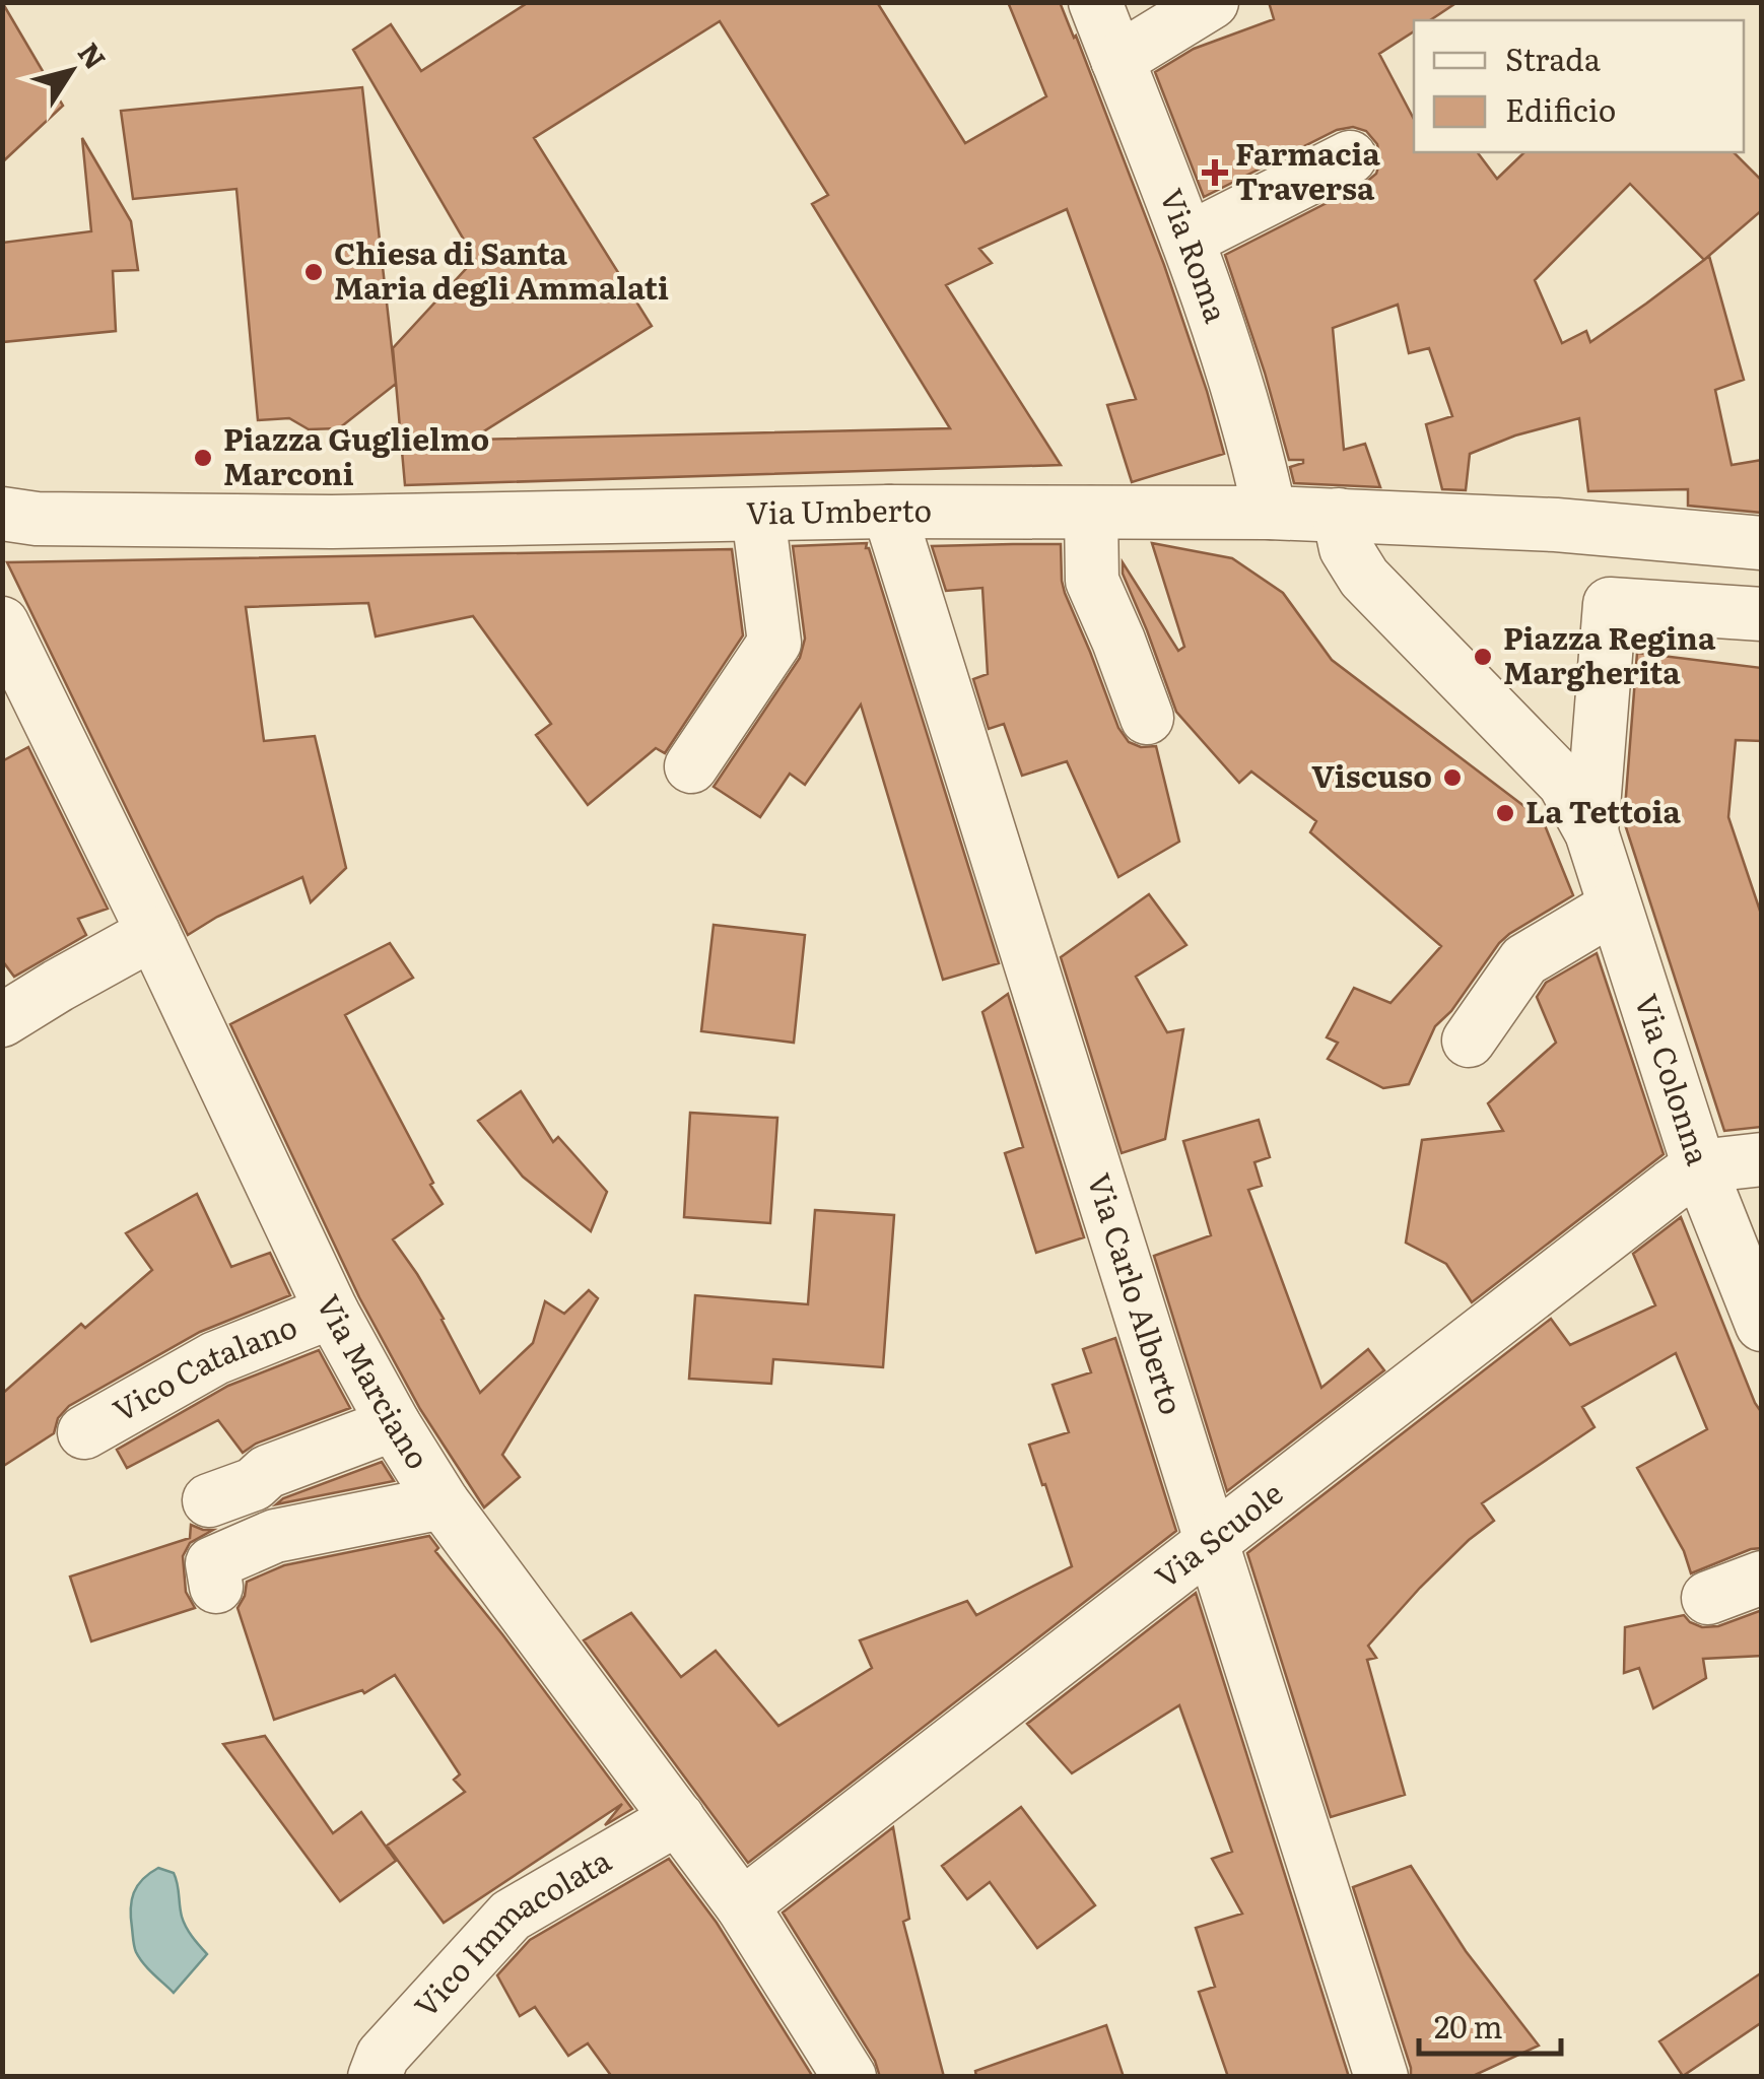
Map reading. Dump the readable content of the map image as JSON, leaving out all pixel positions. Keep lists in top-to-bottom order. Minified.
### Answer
{"streets":{"street":["Via Roma","Via Umberto","Via Colonna","Via Carlo Alberto","Vico Catalano","Via Marciano","Via Scuole","Vico Immacolata"]},"crossings":[["Via Roma","Via Umberto"],["Via Umberto","Via Carlo Alberto"],["Via Colonna","Via Scuole"],["Via Carlo Alberto","Via Scuole"],["Vico Catalano","Via Marciano"],["Via Marciano","Via Scuole"],["Via Marciano","Vico Immacolata"]],"places":{"health":["Farmacia Traversa"],"other":["Chiesa di Santa Maria degli Ammalati","Piazza Guglielmo Marconi","Piazza Regina Margherita","Viscuso","La Tettoia"]},"legend":["Strada","Edificio"],"scale_bar":"20 m","north":"top right"}
